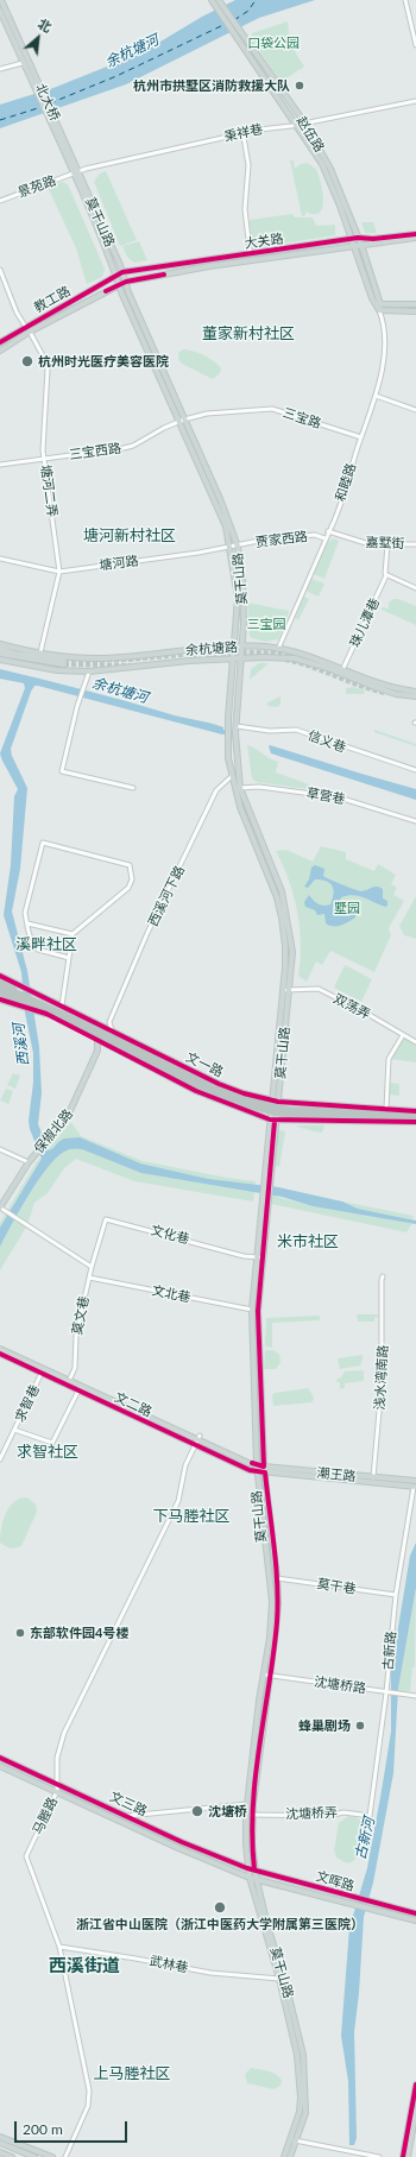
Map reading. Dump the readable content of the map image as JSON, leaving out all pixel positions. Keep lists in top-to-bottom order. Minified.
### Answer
{"streets":{"main road":["北大桥","赵伍路","莫干山路","大关路","教工路","和睦路","余杭塘路","文一路","保俶北路","文二路","潮王路","文三路","文晖路"],"street":["秉祥巷","景苑路","三宝路","三宝西路","塘河二弄","贾家西路","嘉墅街","塘河路","珠儿潭巷","信义巷","草营巷","西溪河下路","双荡弄","文化巷","文北巷","莫文巷","浅水湾南路","求智巷","莫干巷","古新路","沈塘桥路","沈塘桥弄","马塍路","武林巷"]},"crossings":[["北大桥","莫干山路"],["秉祥巷","赵伍路"],["秉祥巷","景苑路"],["秉祥巷","莫干山路"],["赵伍路","大关路"],["赵伍路","和睦路"],["景苑路","莫干山路"],["莫干山路","大关路"],["莫干山路","教工路"],["莫干山路","三宝路"],["莫干山路","三宝西路"],["莫干山路","贾家西路"],["莫干山路","塘河路"],["莫干山路","余杭塘路"],["莫干山路","信义巷"],["莫干山路","草营巷"],["莫干山路","西溪河下路"],["莫干山路","双荡弄"],["莫干山路","文一路"],["莫干山路","文化巷"],["莫干山路","文北巷"],["莫干山路","文二路"],["莫干山路","潮王路"],["莫干山路","莫干巷"],["莫干山路","沈塘桥路"],["莫干山路","文三路"],["莫干山路","沈塘桥弄"],["莫干山路","文晖路"],["莫干山路","武林巷"],["大关路","教工路"],["大关路","和睦路"],["教工路","塘河二弄"],["三宝路","三宝西路"],["三宝路","和睦路"],["三宝西路","塘河二弄"],["和睦路","贾家西路"],["和睦路","嘉墅街"],["和睦路","余杭塘路"],["塘河二弄","塘河路"],["塘河二弄","余杭塘路"],["贾家西路","塘河路"],["珠儿潭巷","余杭塘路"],["文一路","保俶北路"],["文化巷","莫文巷"],["文北巷","莫文巷"],["莫文巷","文二路"],["浅水湾南路","潮王路"],["求智巷","文二路"],["文二路","潮王路"],["文二路","马塍路"],["潮王路","古新路"],["莫干巷","古新路"],["古新路","沈塘桥路"],["古新路","沈塘桥弄"],["文三路","马塍路"],["文三路","文晖路"],["马塍路","武林巷"]],"districts":["董家新村社区","塘河新村社区","溪畔社区","米市社区","求智社区","下马塍社区","西溪街道","上马塍社区"],"water":["余杭塘河","西溪河","古新河"],"parks":["口袋公园","三宝园","墅园"],"places":["杭州市拱墅区消防救援大队","杭州时光医疗美容医院","东部软件园4号楼","蜂巢剧场","沈塘桥","浙江省中山医院（浙江中医药大学附属第三医院）"],"scale_bar":"200 m","north":"top right"}
